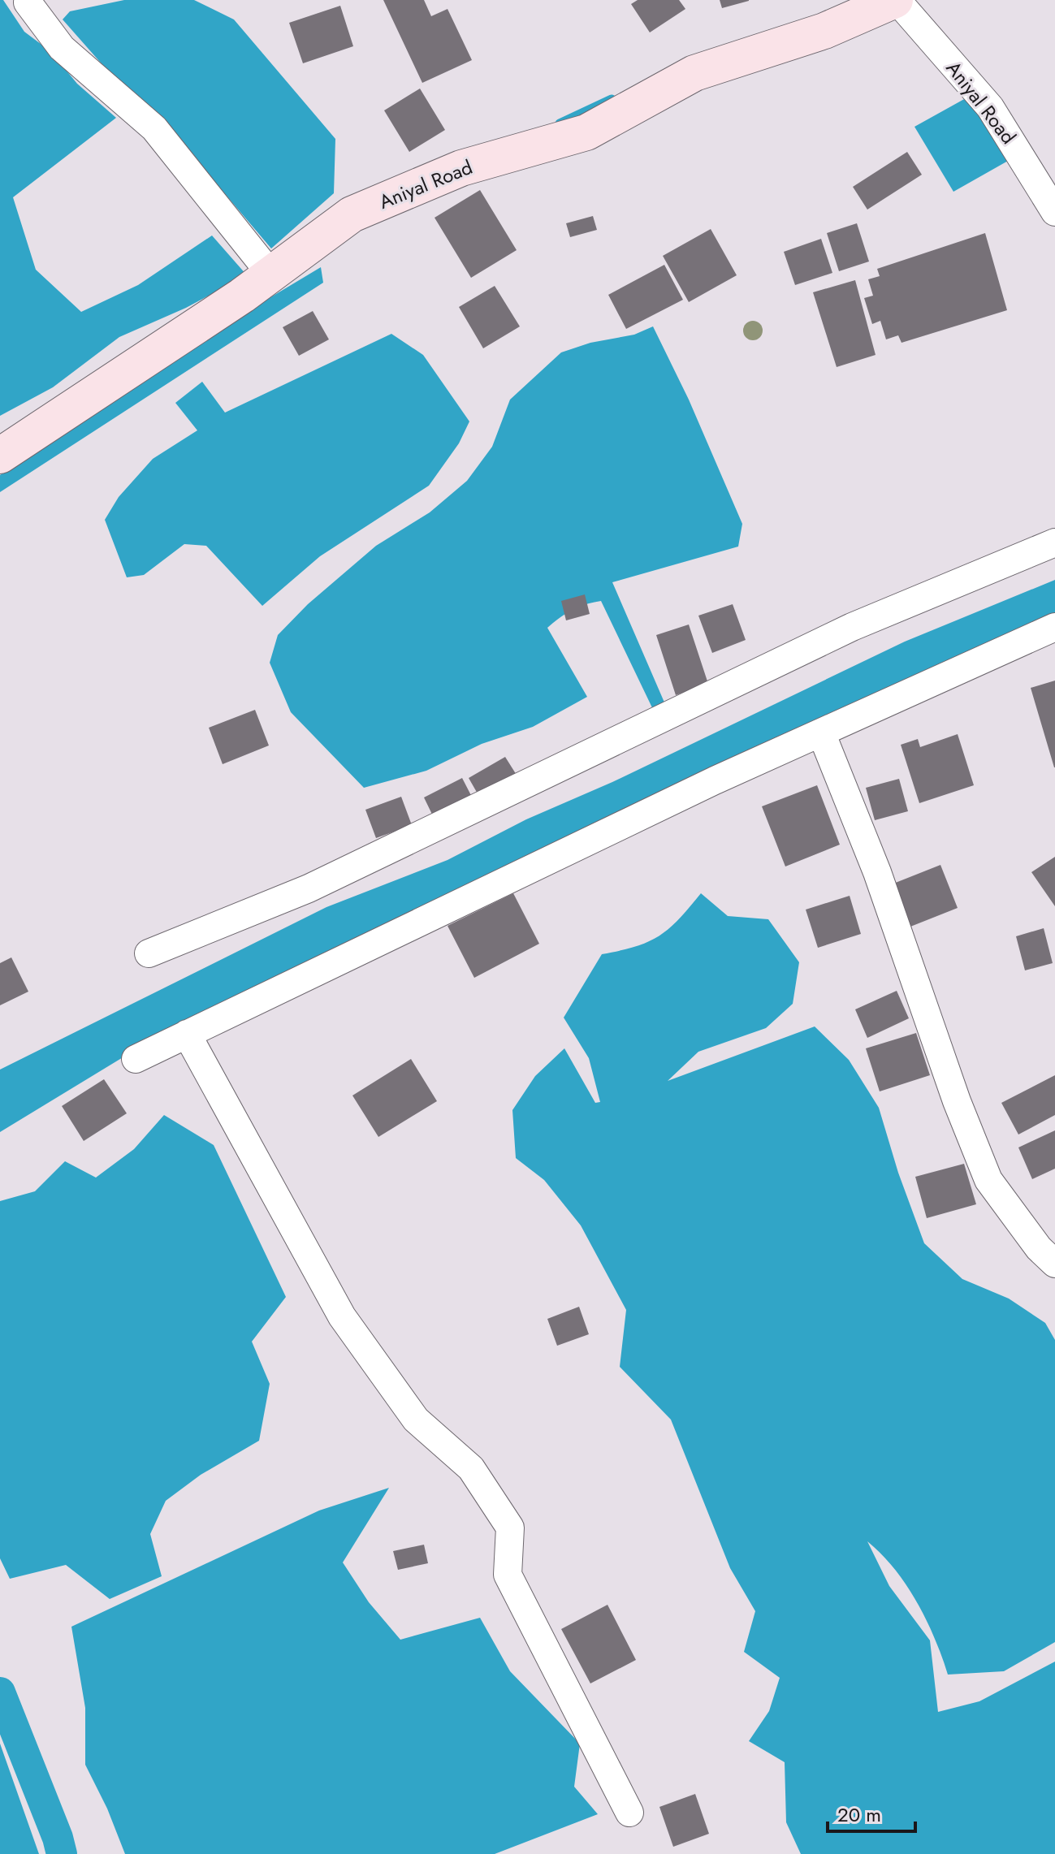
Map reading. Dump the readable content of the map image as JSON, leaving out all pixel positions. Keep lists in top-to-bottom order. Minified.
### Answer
{"streets":{"main road":["Aniyal Road"]},"scale_bar":"20 m"}
